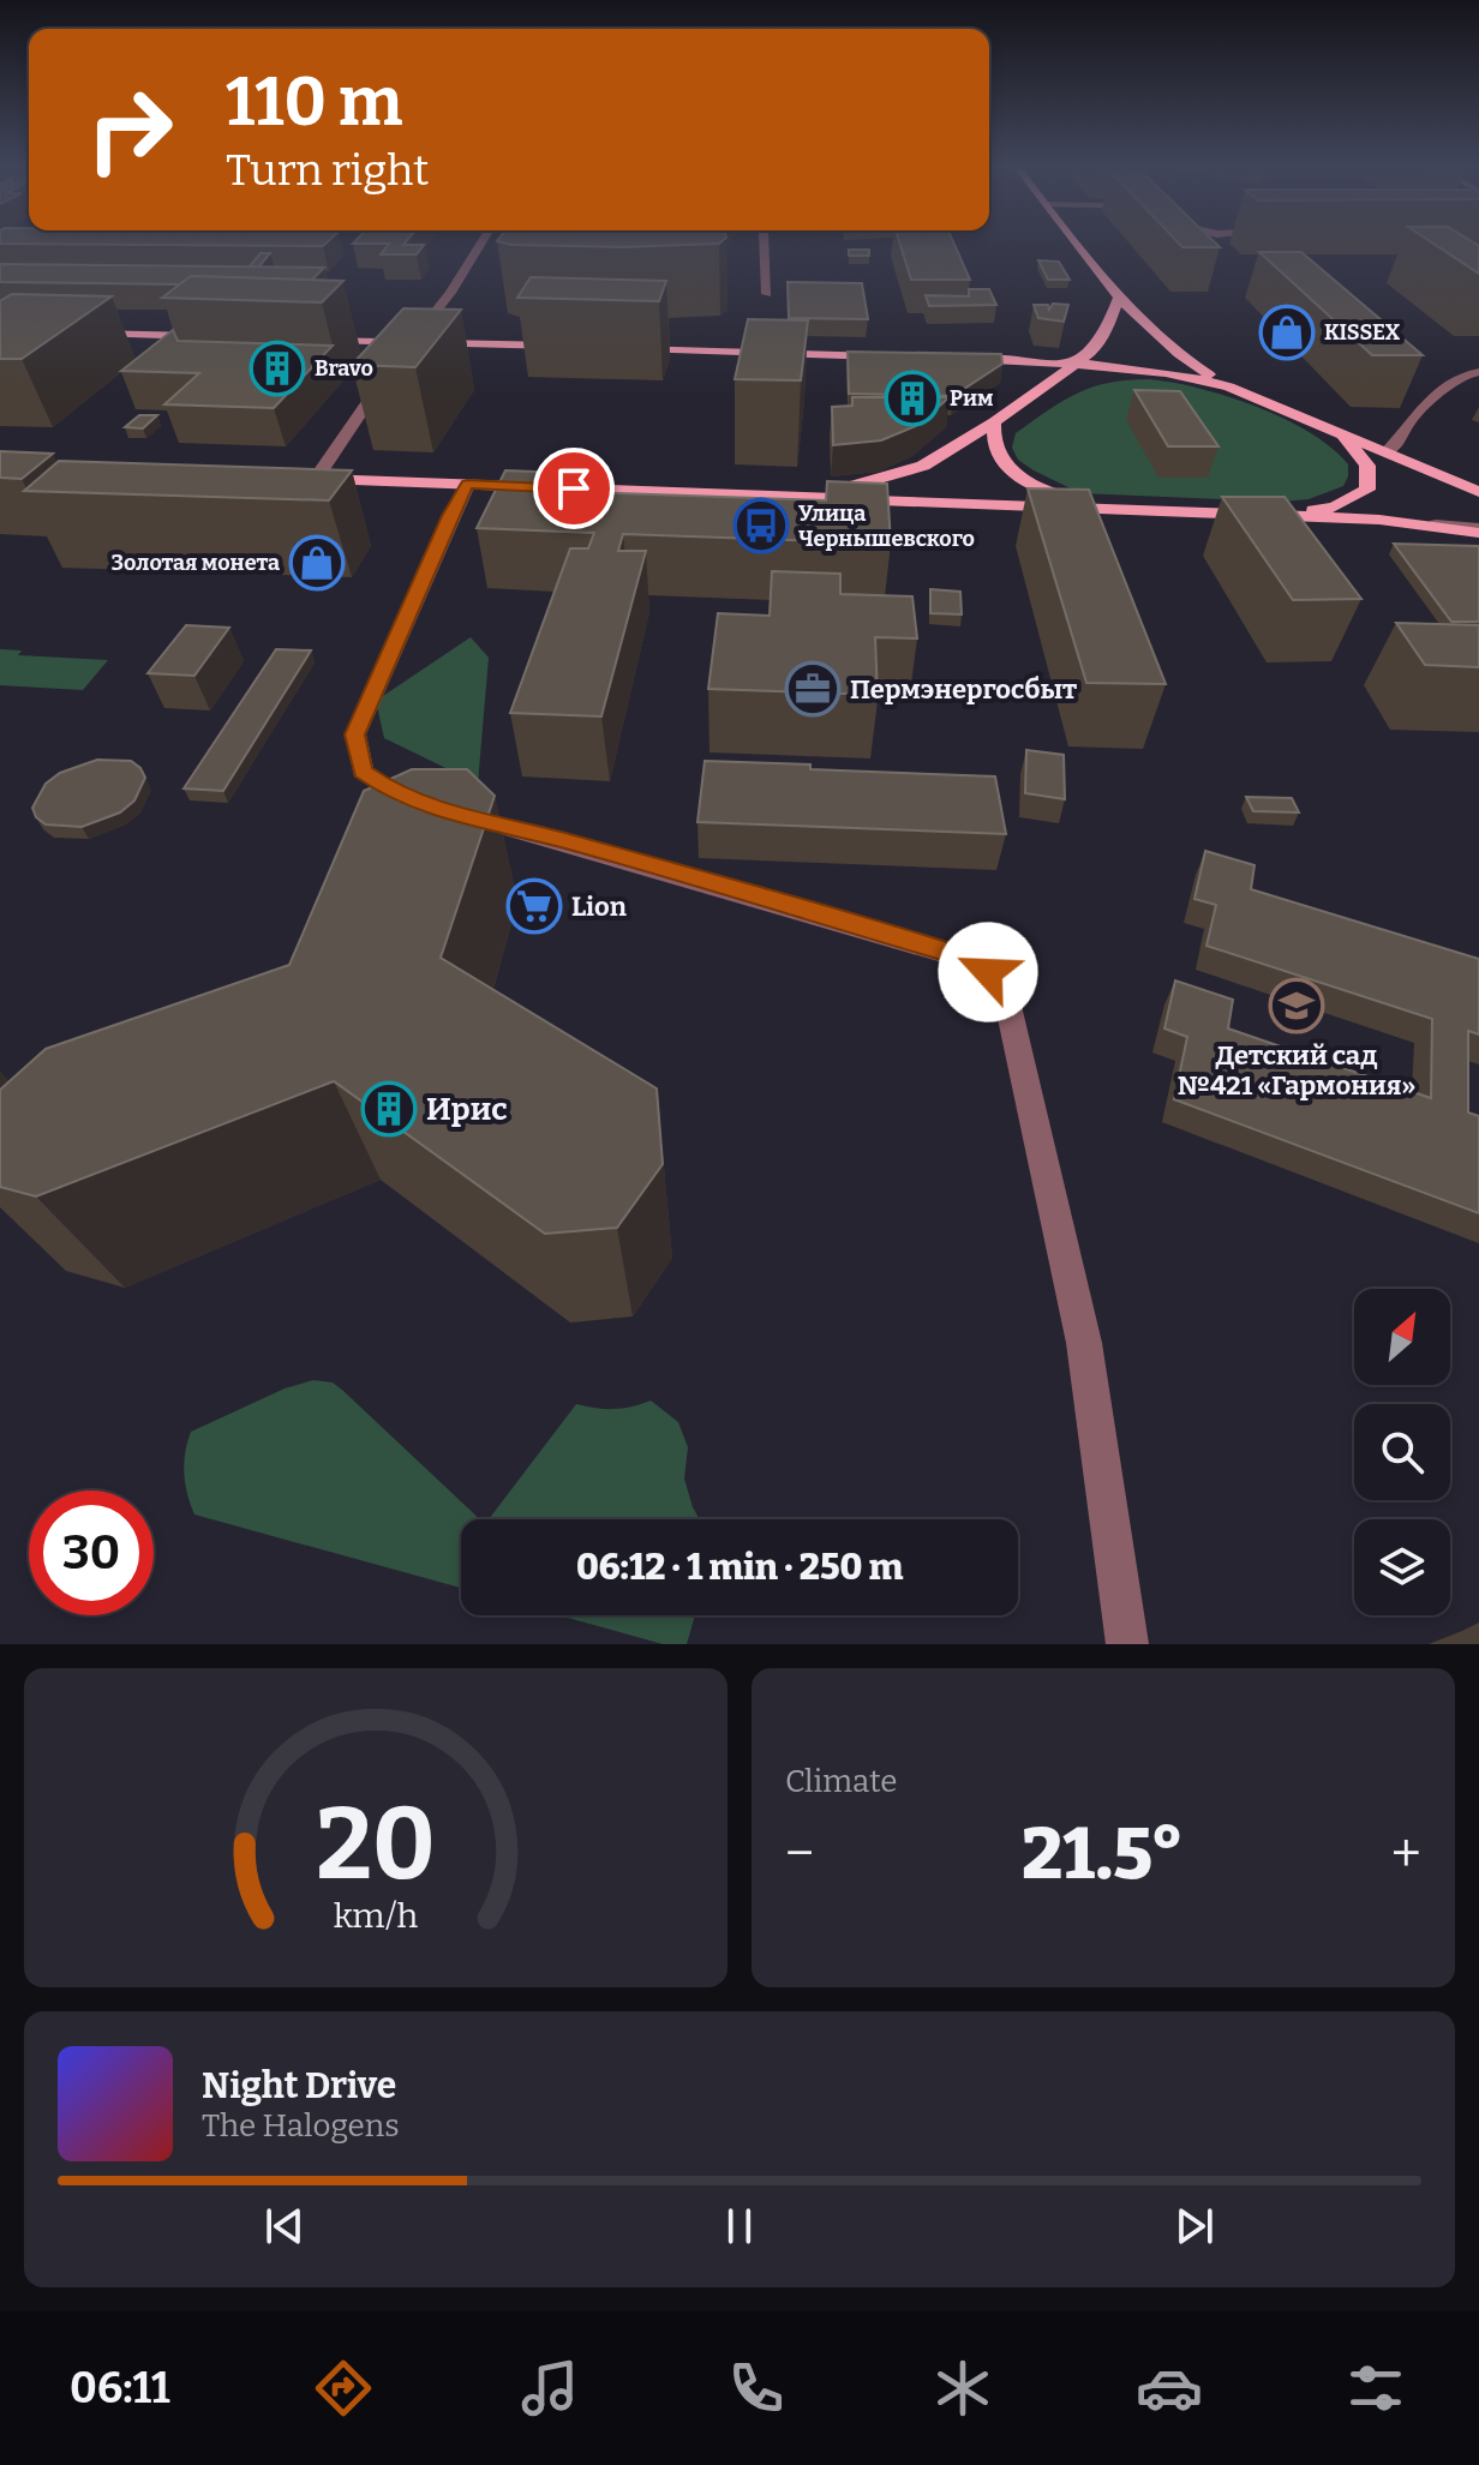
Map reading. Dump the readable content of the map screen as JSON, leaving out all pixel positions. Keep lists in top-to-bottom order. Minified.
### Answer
{"places":{"shop":["KISSEX","Золотая монета"],"building":["Bravo","Рим","Ирис"],"bus stop":["Улица Чернышевского"],"office":["Пермэнергосбыт"],"supermarket":["Lion"],"school or university":["Детский сад №421 «Гармония»"]},"north":"top right","page":{"turn":["110 m","Turn right"],"limit":"30","trip":"06:12 · 1 min · 250 m","tile":"Climate","heat":["−","21.5°","+"],"song":["Night Drive","The Halogens"],"tabs":"06:11","gauge":["20","km/h"]}}
